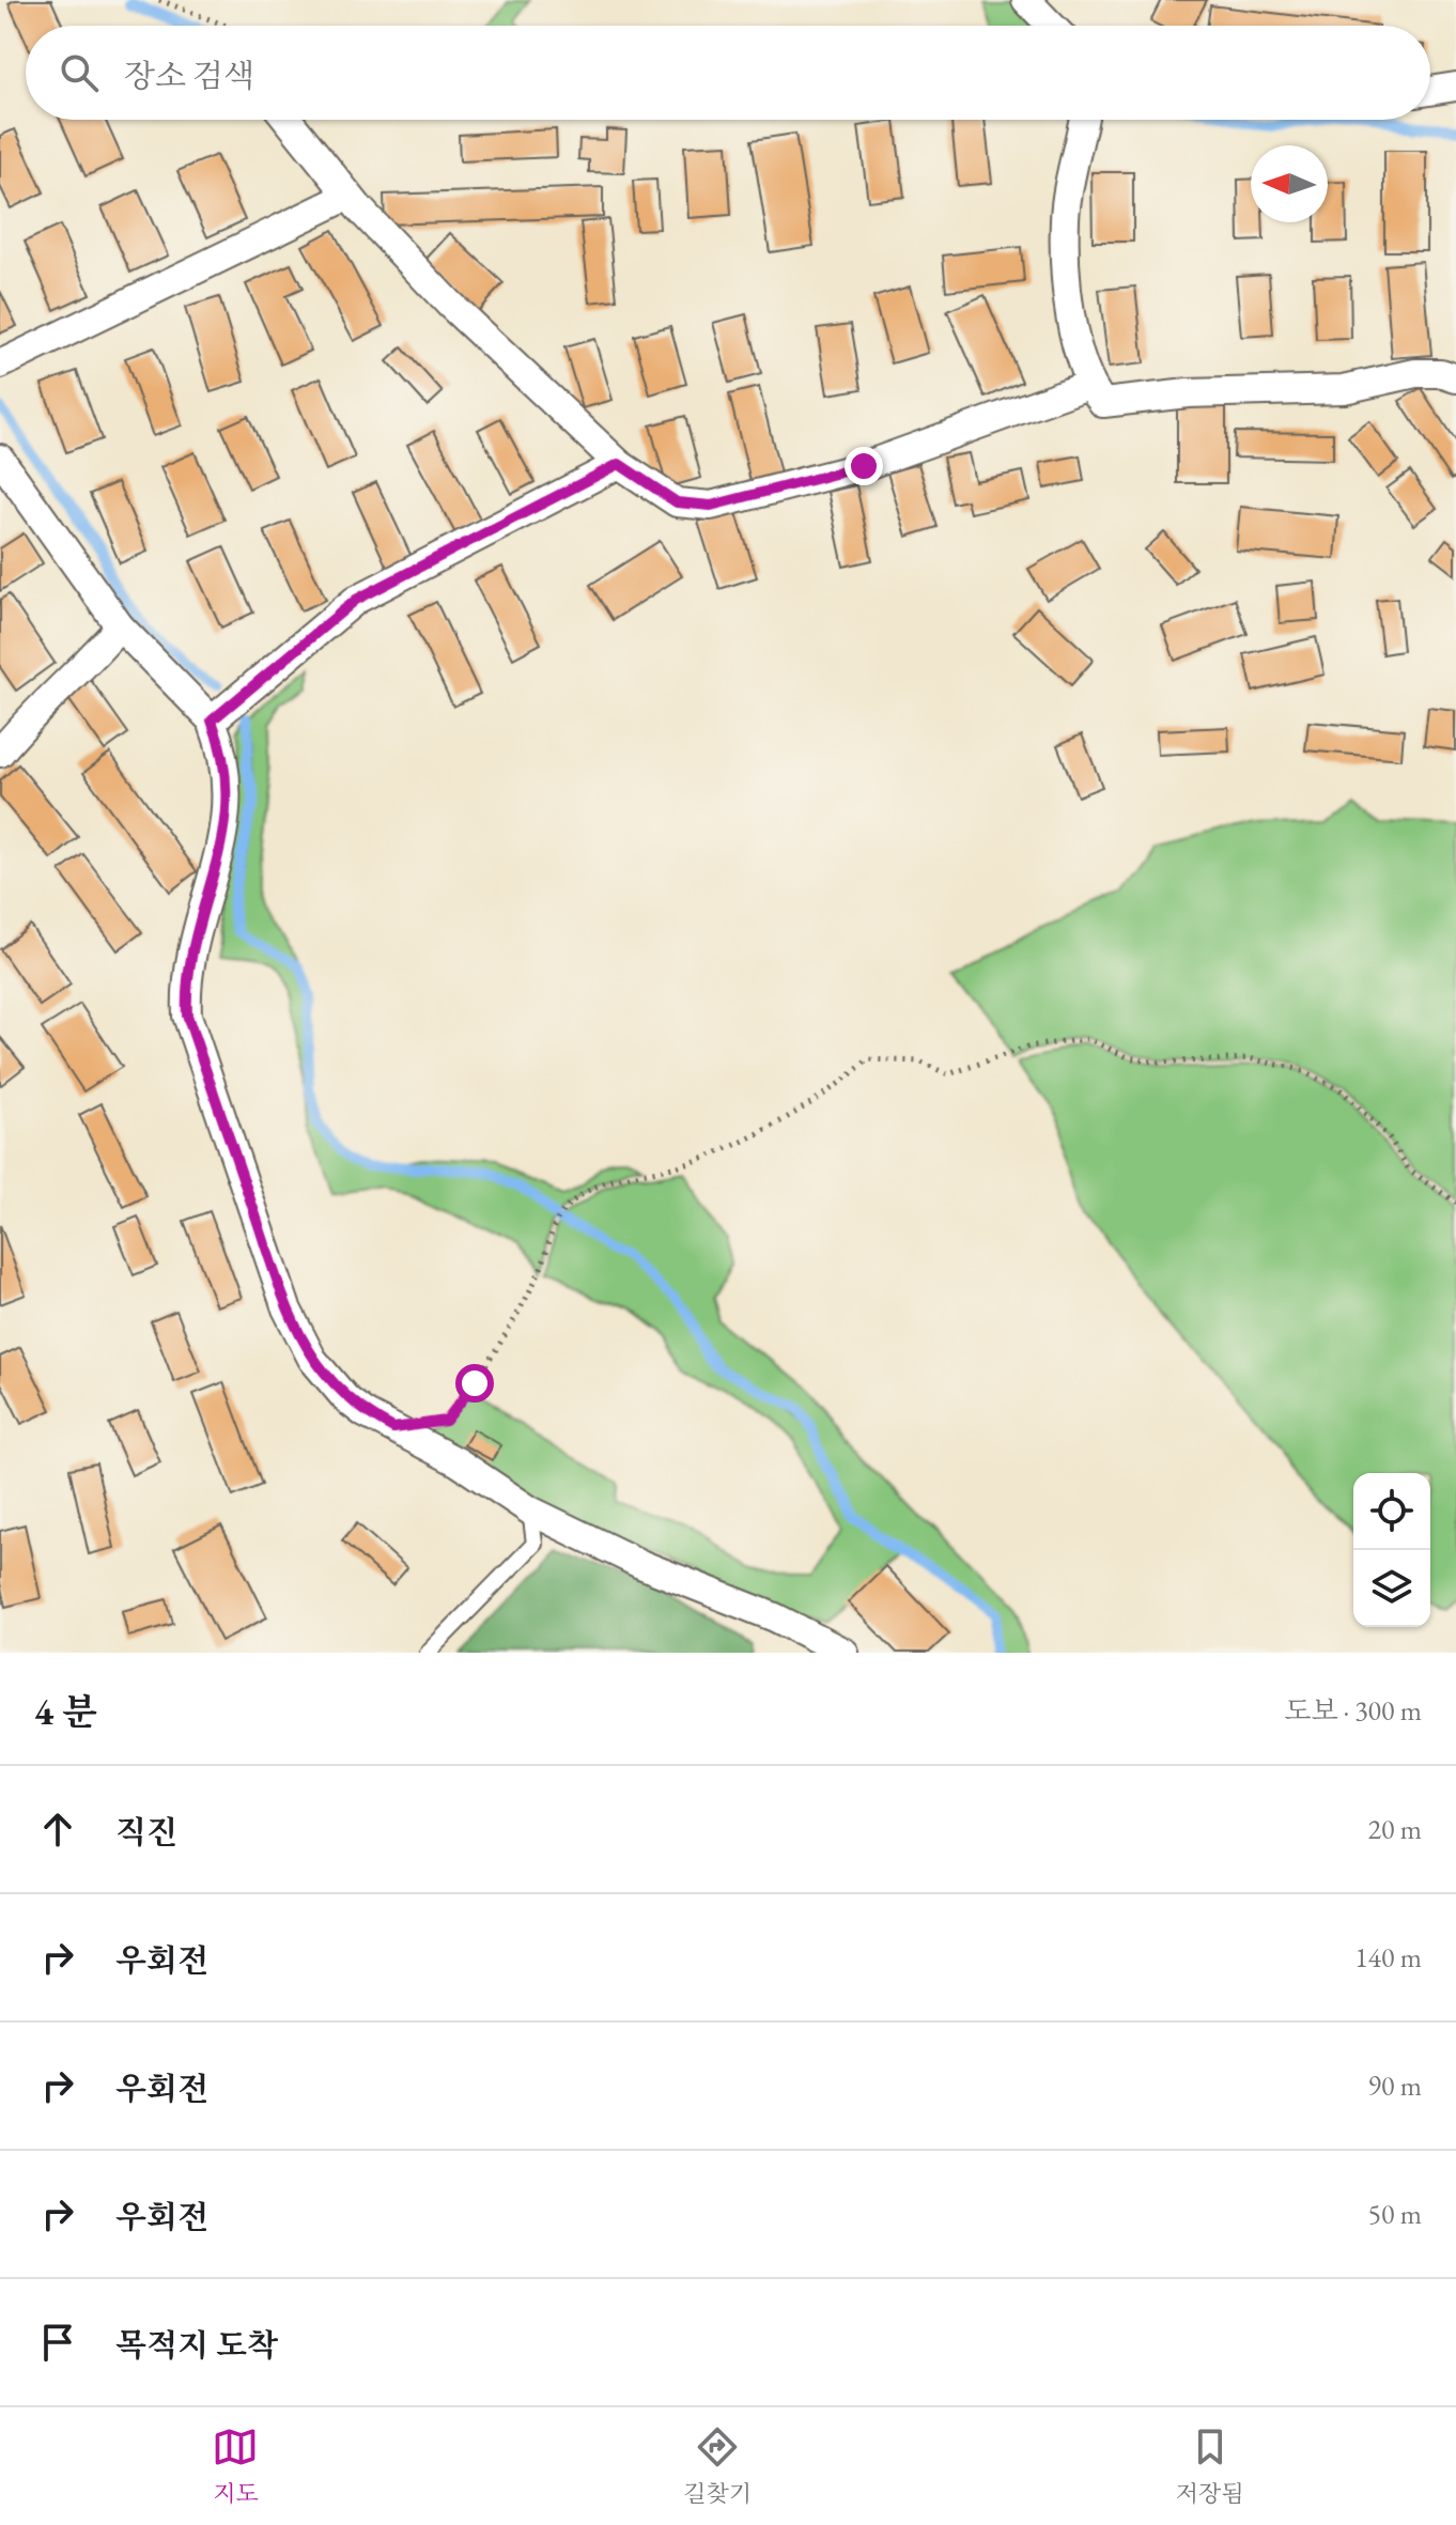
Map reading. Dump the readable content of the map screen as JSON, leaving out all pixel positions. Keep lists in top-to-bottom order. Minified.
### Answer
{"north":"left","page":{"search":"장소 검색","heading":["4 분","도보 · 300 m"],"list":[["직진","20 m"],["우회전","140 m"],["우회전","90 m"],["우회전","50 m"],"목적지 도착"],"nav":["지도","길찾기","저장됨"]}}
